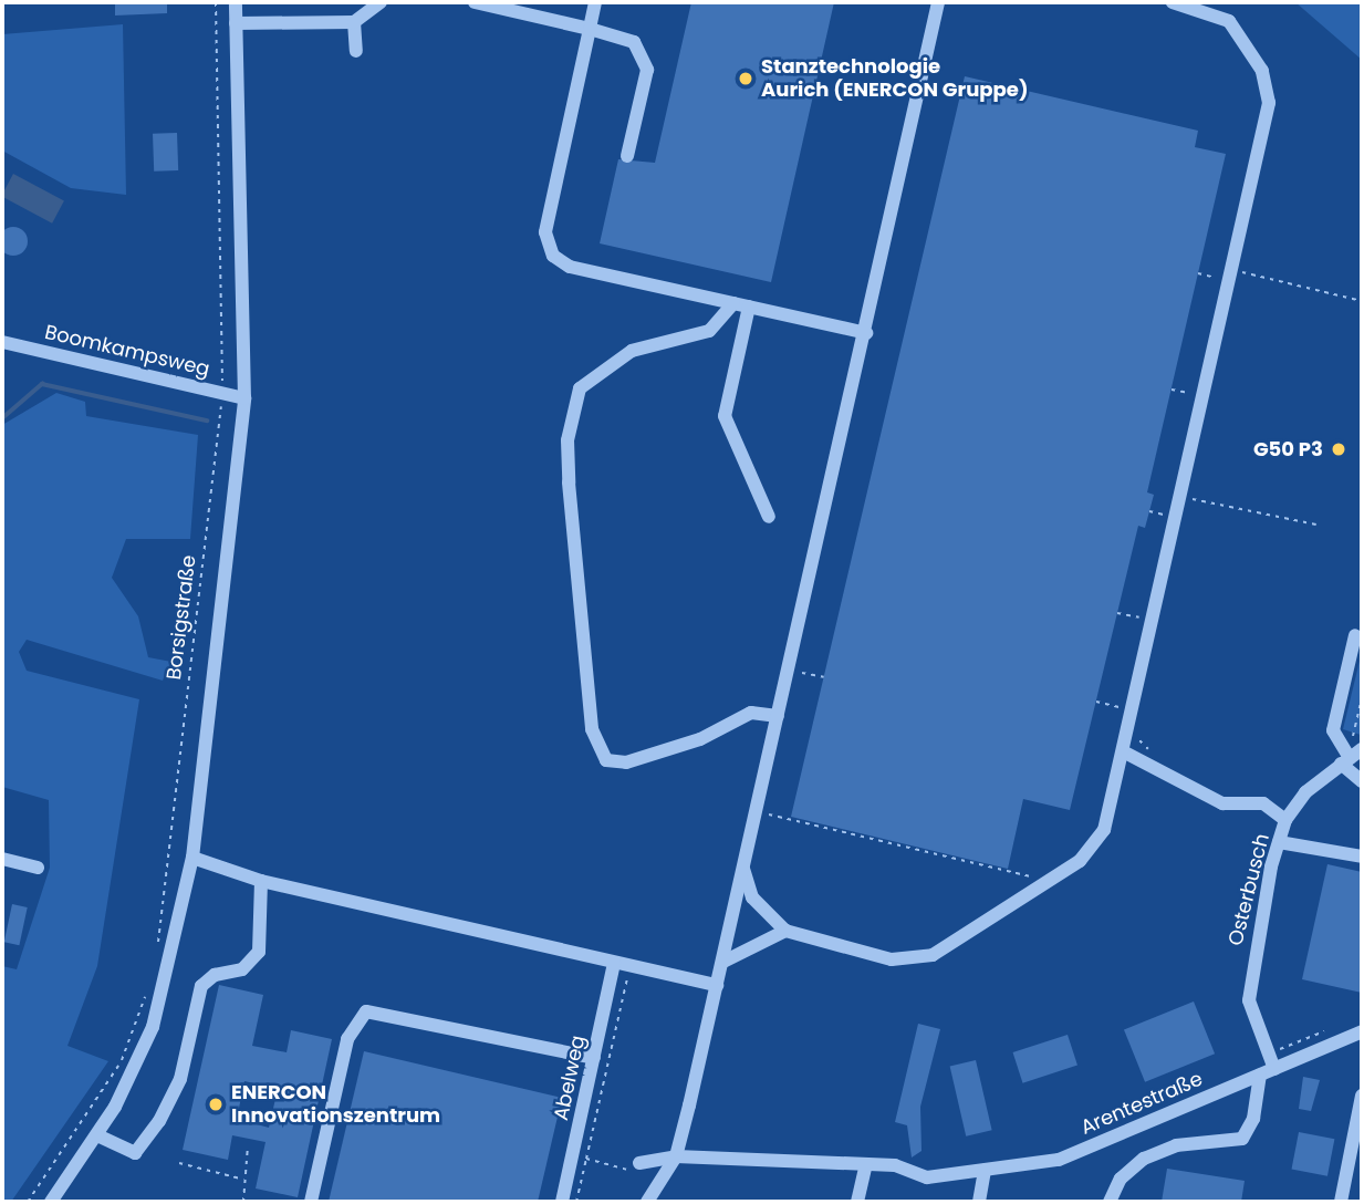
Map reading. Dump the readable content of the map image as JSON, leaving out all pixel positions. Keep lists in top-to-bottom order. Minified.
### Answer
{"streets":{"street":["Boomkampsweg","Borsigstraße","Osterbusch","Abelweg","Arentestraße"]},"crossings":[["Boomkampsweg","Borsigstraße"],["Osterbusch","Arentestraße"]],"places":["Stanztechnologie Aurich (ENERCON Gruppe)","G50 P3","ENERCON Innovationszentrum"]}
